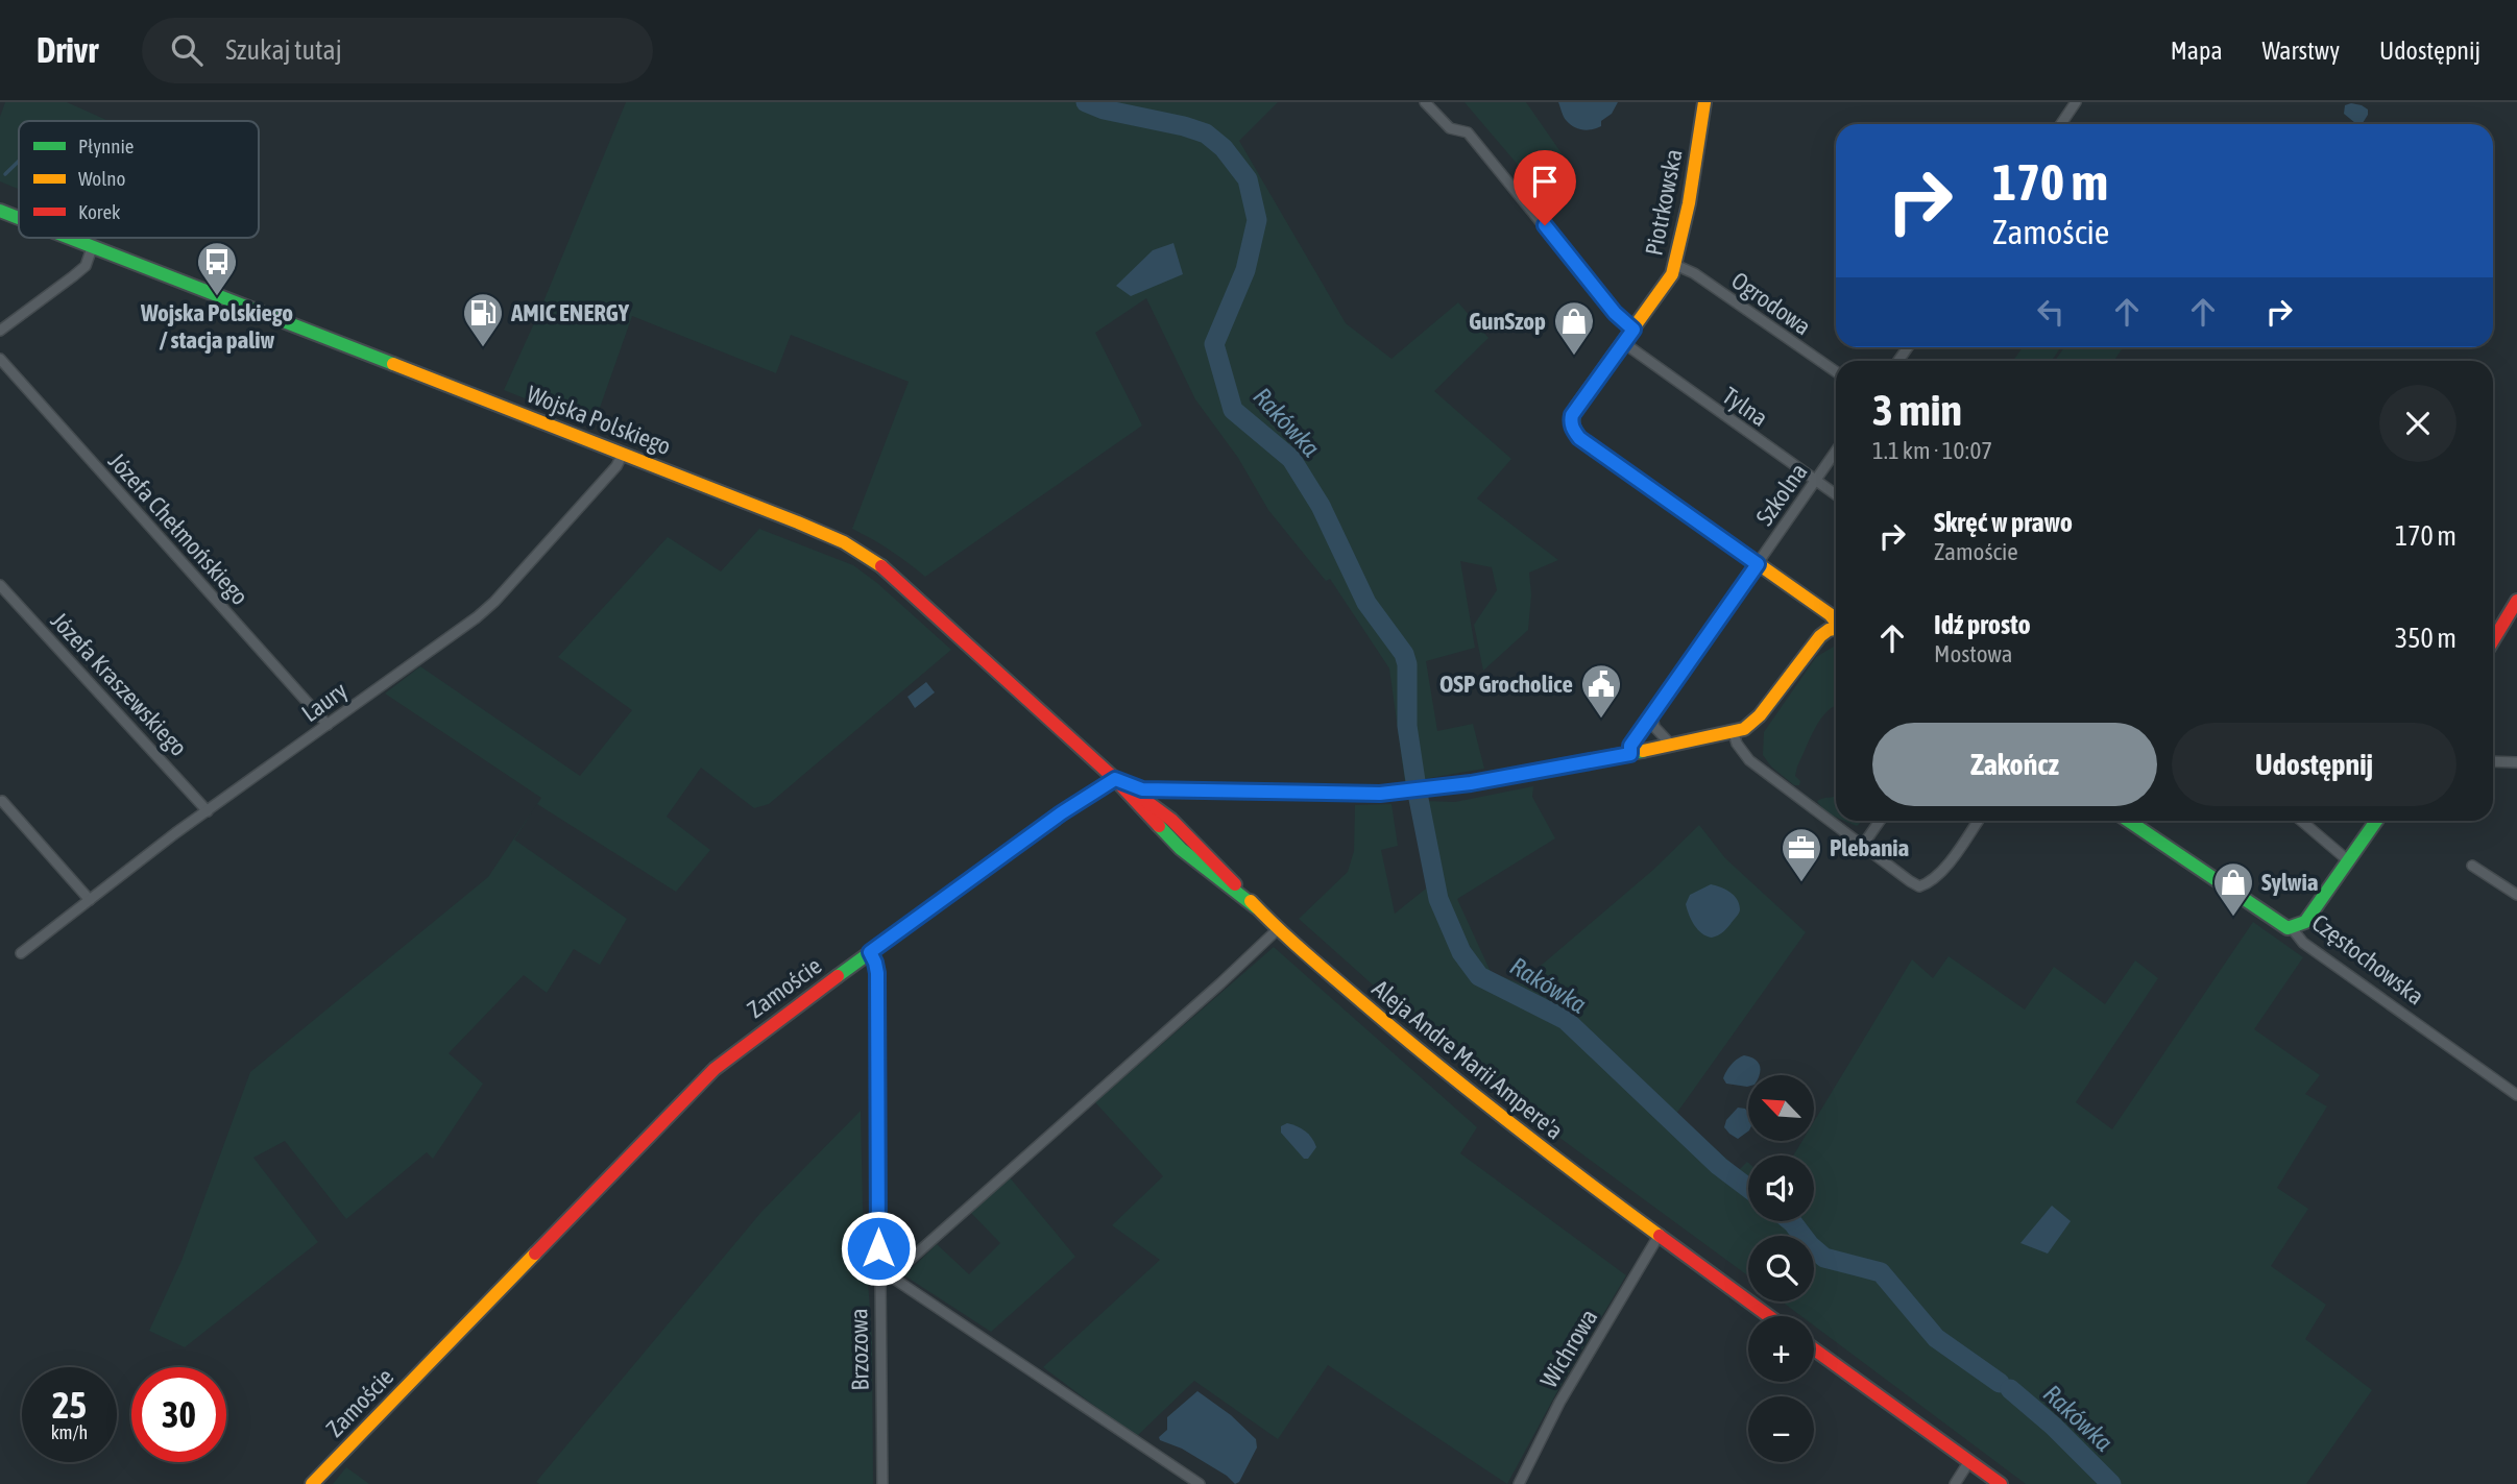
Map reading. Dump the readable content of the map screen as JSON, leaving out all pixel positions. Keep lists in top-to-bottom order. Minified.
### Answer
{"streets":{"street":["Piotrkowska","Ogrodowa","Tylna","Wojska Polskiego","Szkolna","Józefa Chełmońskiego","Józefa Kraszewskiego","Laury","Częstochowska","Zamoście","Aleja Andre Marii Ampere'a","Wichrowa","Brzozowa"]},"crossings":[["Piotrkowska","Ogrodowa"],["Piotrkowska","Tylna"],["Piotrkowska","Szkolna"],["Tylna","Szkolna"],["Wojska Polskiego","Laury"],["Wojska Polskiego","Zamoście"],["Wojska Polskiego","Aleja Andre Marii Ampere'a"],["Józefa Chełmońskiego","Laury"],["Józefa Kraszewskiego","Laury"],["Zamoście","Aleja Andre Marii Ampere'a"],["Zamoście","Brzozowa"],["Aleja Andre Marii Ampere'a","Wichrowa"]],"water":["Rakówka"],"places":{"bus stop":["Wojska Polskiego / stacja paliw"],"fuel station":["AMIC ENERGY"],"shop":["GunSzop","Sylwia"],"public building":["OSP Grocholice"],"office":["Plebania"]},"legend":["Płynnie","Wolno","Korek"],"north":"top left","page":{"header":"Drivr","search":"Szukaj tutaj","nav":["Mapa","Warstwy","Udostępnij"],"turn":["170 m","Zamoście"],"heading":["3 min","1.1 km · 10:07"],"list":[{"name":"Skręć w prawo","note":"Zamoście","value":"170 m"},{"name":"Idź prosto","note":"Mostowa","value":"350 m"}],"buttons":["Zakończ","Udostępnij"],"map_buttons":["+","−"],"speed":"25 km/h","limit":"30"}}
